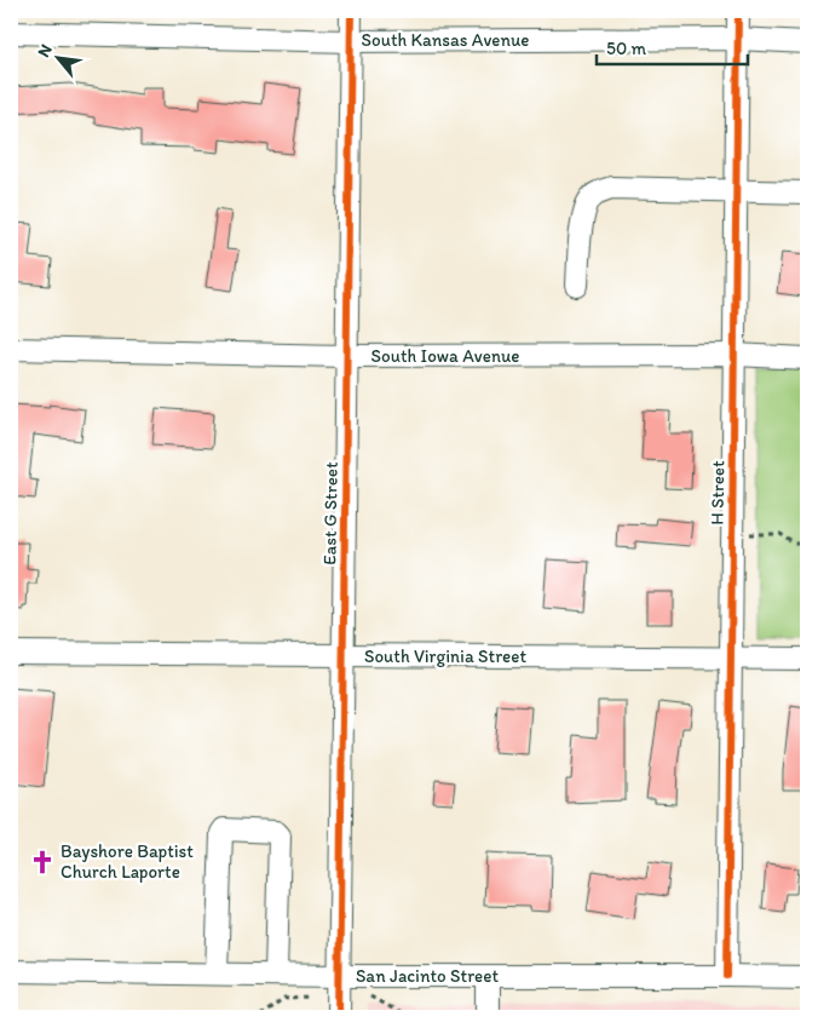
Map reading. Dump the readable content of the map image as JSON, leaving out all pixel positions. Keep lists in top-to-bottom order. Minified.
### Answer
{"streets":{"street":["South Kansas Avenue","South Iowa Avenue","H Street","East G Street","South Virginia Street","San Jacinto Street"]},"crossings":[["South Kansas Avenue","H Street"],["South Kansas Avenue","East G Street"],["South Iowa Avenue","H Street"],["South Iowa Avenue","East G Street"],["H Street","South Virginia Street"],["H Street","San Jacinto Street"],["East G Street","South Virginia Street"],["East G Street","San Jacinto Street"]],"places":{"church":["Bayshore Baptist Church Laporte"]},"scale_bar":"50 m","north":"top left"}
